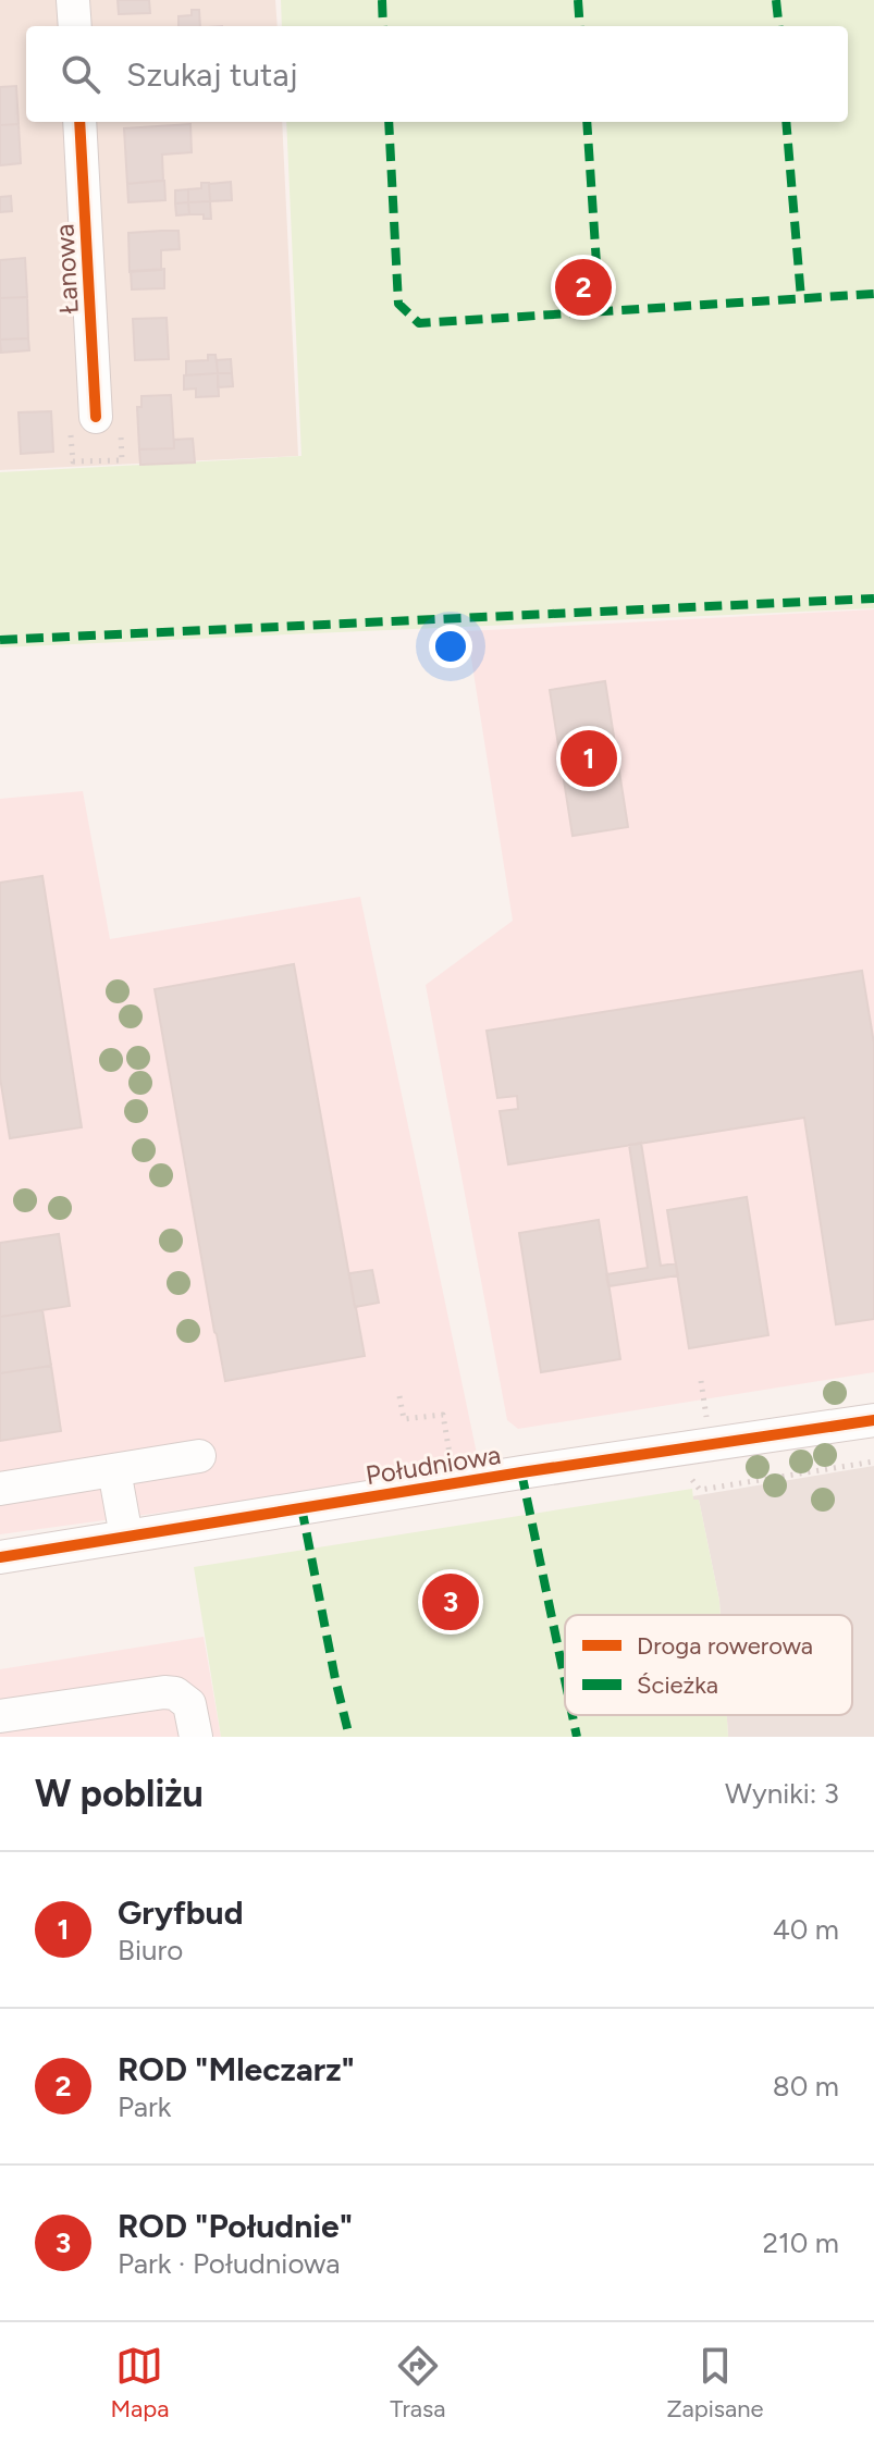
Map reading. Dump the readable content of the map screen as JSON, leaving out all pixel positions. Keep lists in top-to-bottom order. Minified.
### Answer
{"streets":{"street":["Łanowa","Południowa"]},"legend":["Droga rowerowa","Ścieżka"],"page":{"search":"Szukaj tutaj","pins":["2","1","3"],"heading":["W pobliżu","Wyniki: 3"],"list":[{"mark":"1","name":"Gryfbud","note":"Biuro","value":"40 m"},{"mark":"2","name":"ROD \"Mleczarz\"","note":"Park","value":"80 m"},{"mark":"3","name":"ROD \"Południe\"","note":"Park · Południowa","value":"210 m"}],"nav":["Mapa","Trasa","Zapisane"]}}
